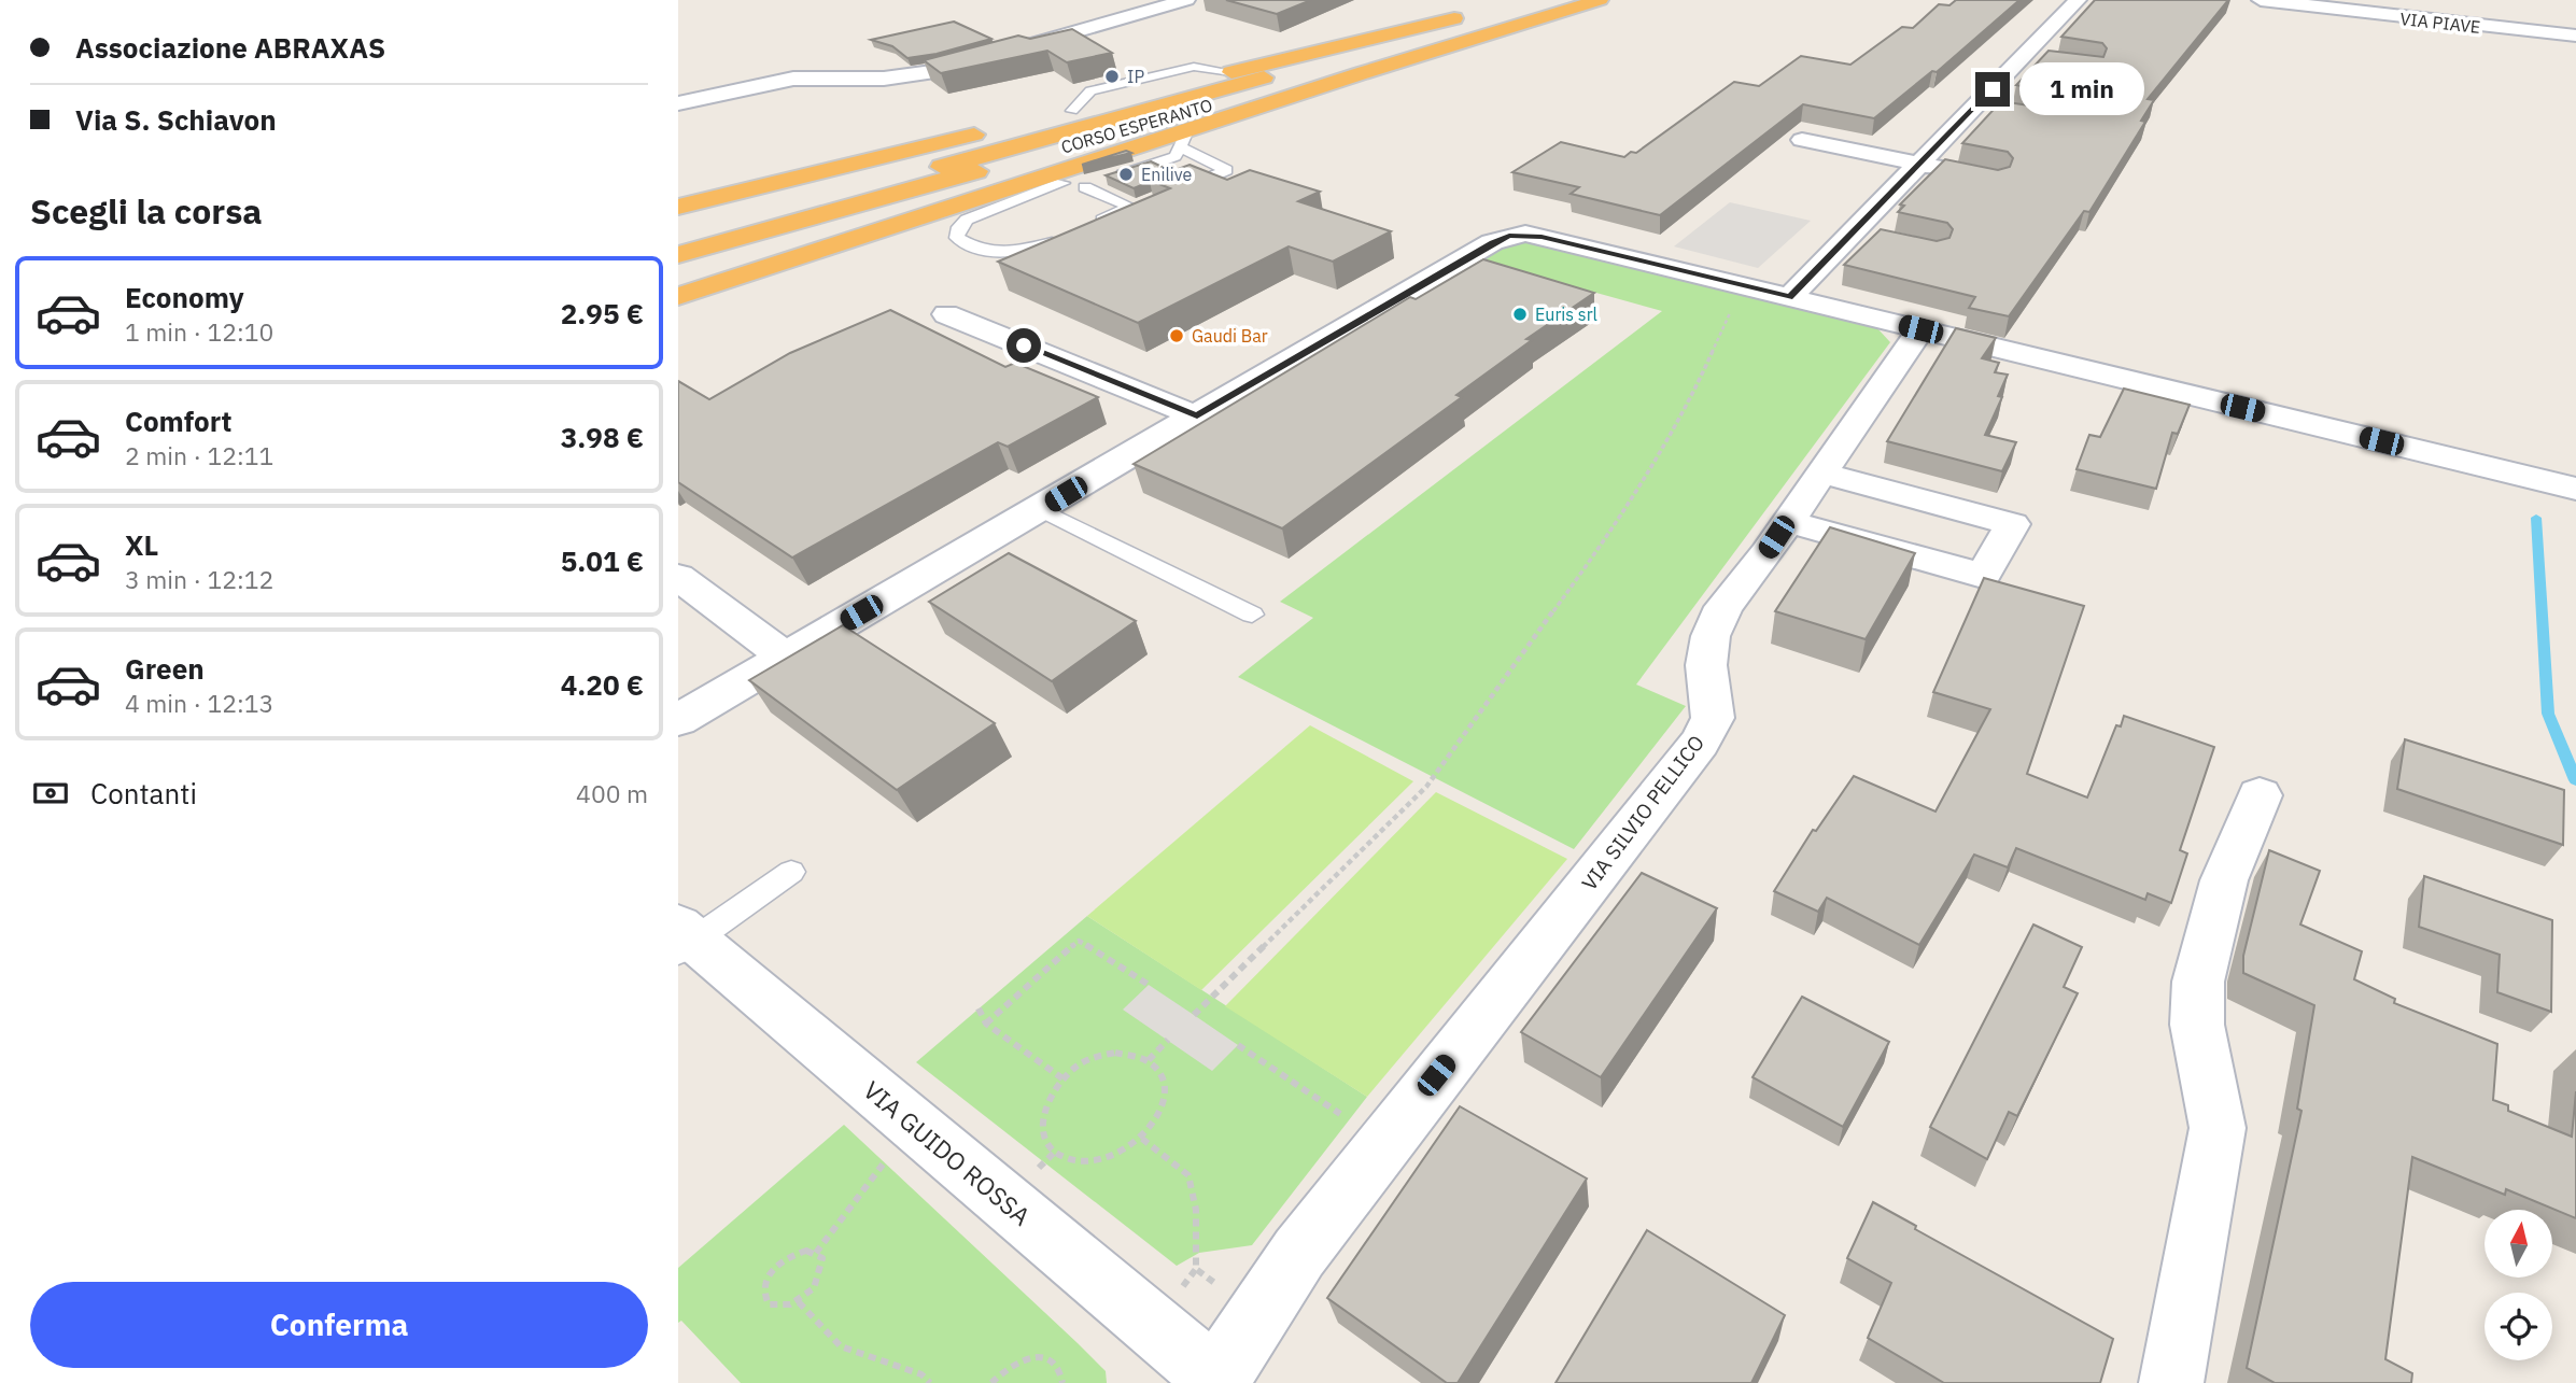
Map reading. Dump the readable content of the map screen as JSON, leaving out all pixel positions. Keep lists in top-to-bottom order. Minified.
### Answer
{"streets":{"highway":["CORSO ESPERANTO"],"street":["VIA PIAVE","VIA SILVIO PELLICO","VIA GUIDO ROSSA"]},"crossings":[["VIA SILVIO PELLICO","VIA GUIDO ROSSA"]],"places":["IP","Enilive","Euris srl","Gaudi Bar"],"north":"top","page":{"banner":["Associazione ABRAXAS","Via S. Schiavon"],"bubble":"1 min","heading":"Scegli la corsa","list":[{"name":"Economy","note":"1 min · 12:10","value":"2.95 €"},{"name":"Comfort","note":"2 min · 12:11","value":"3.98 €"},{"name":"XL","note":"3 min · 12:12","value":"5.01 €"},{"name":"Green","note":"4 min · 12:13","value":"4.20 €"}],"pay":["Contanti","400 m"],"buttons":"Conferma"}}
